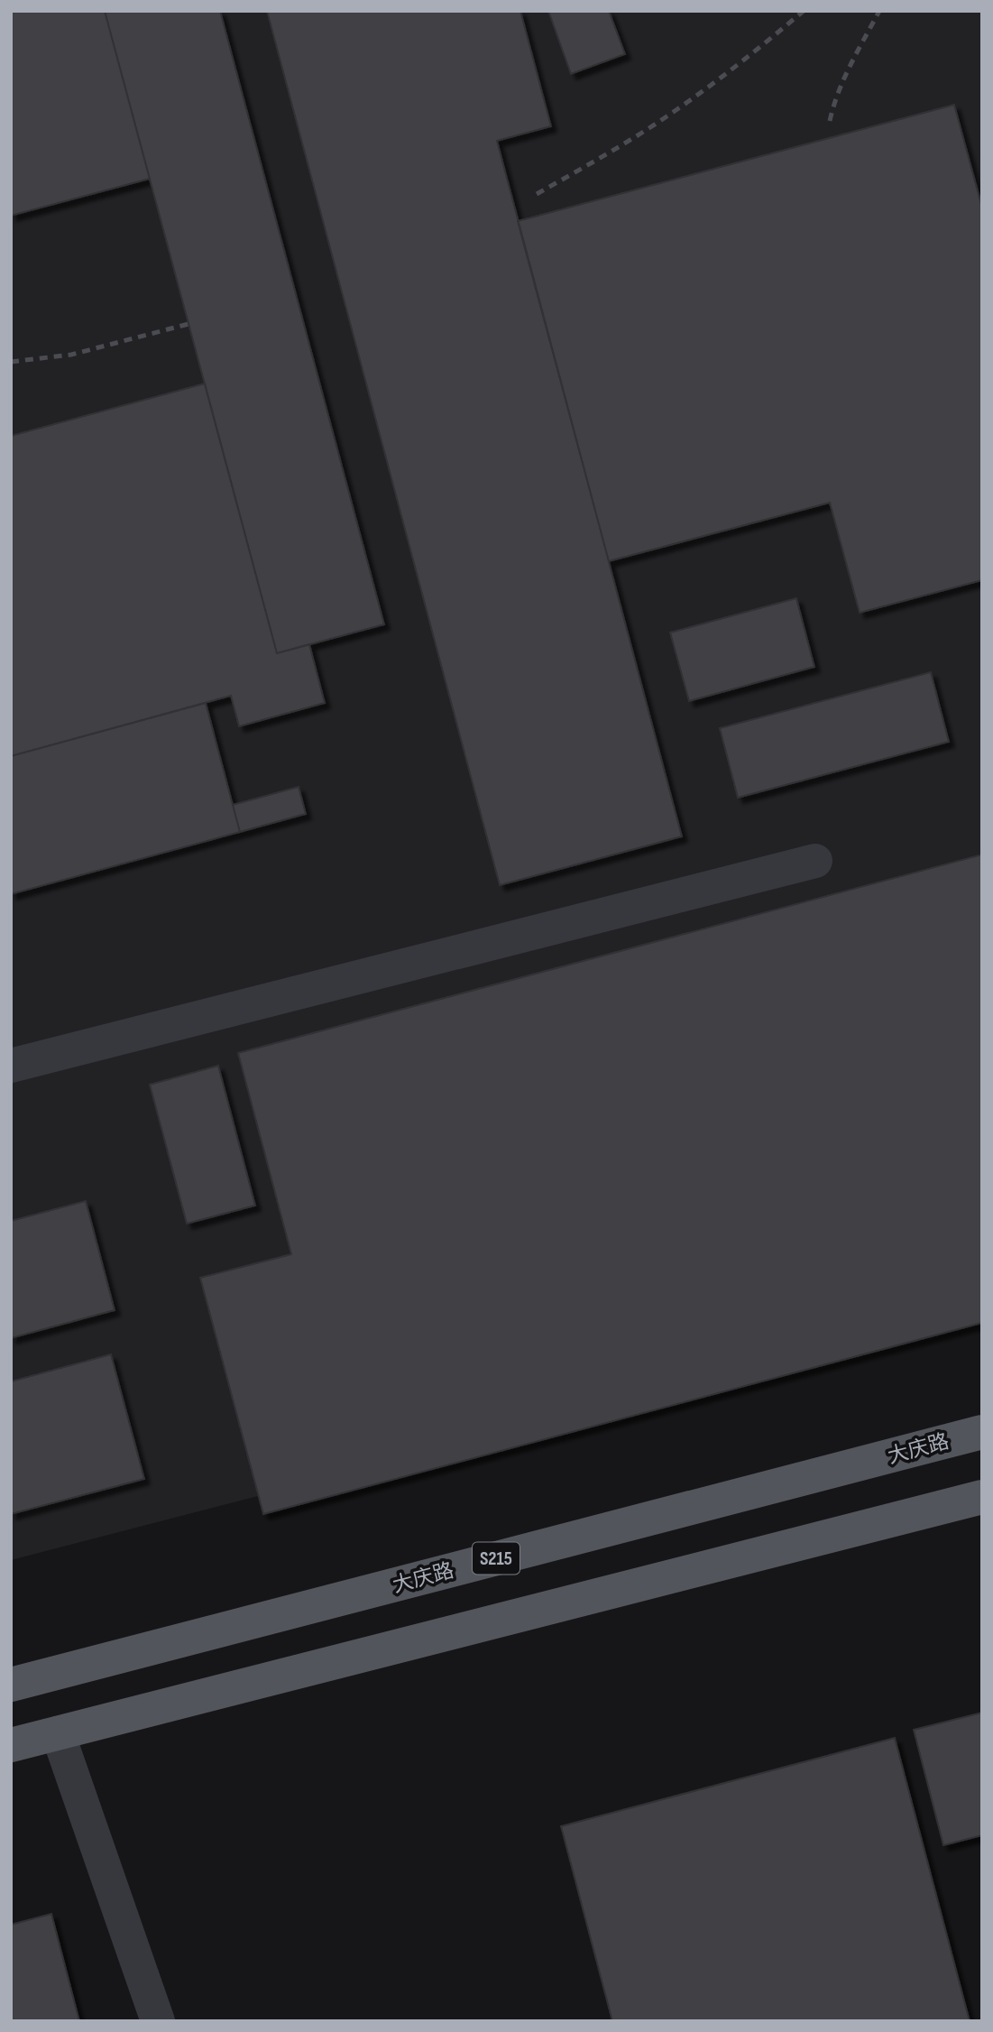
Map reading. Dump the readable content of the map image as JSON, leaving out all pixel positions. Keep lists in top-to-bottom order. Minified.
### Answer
{"streets":{"main road":["大庆路","S215"]}}
